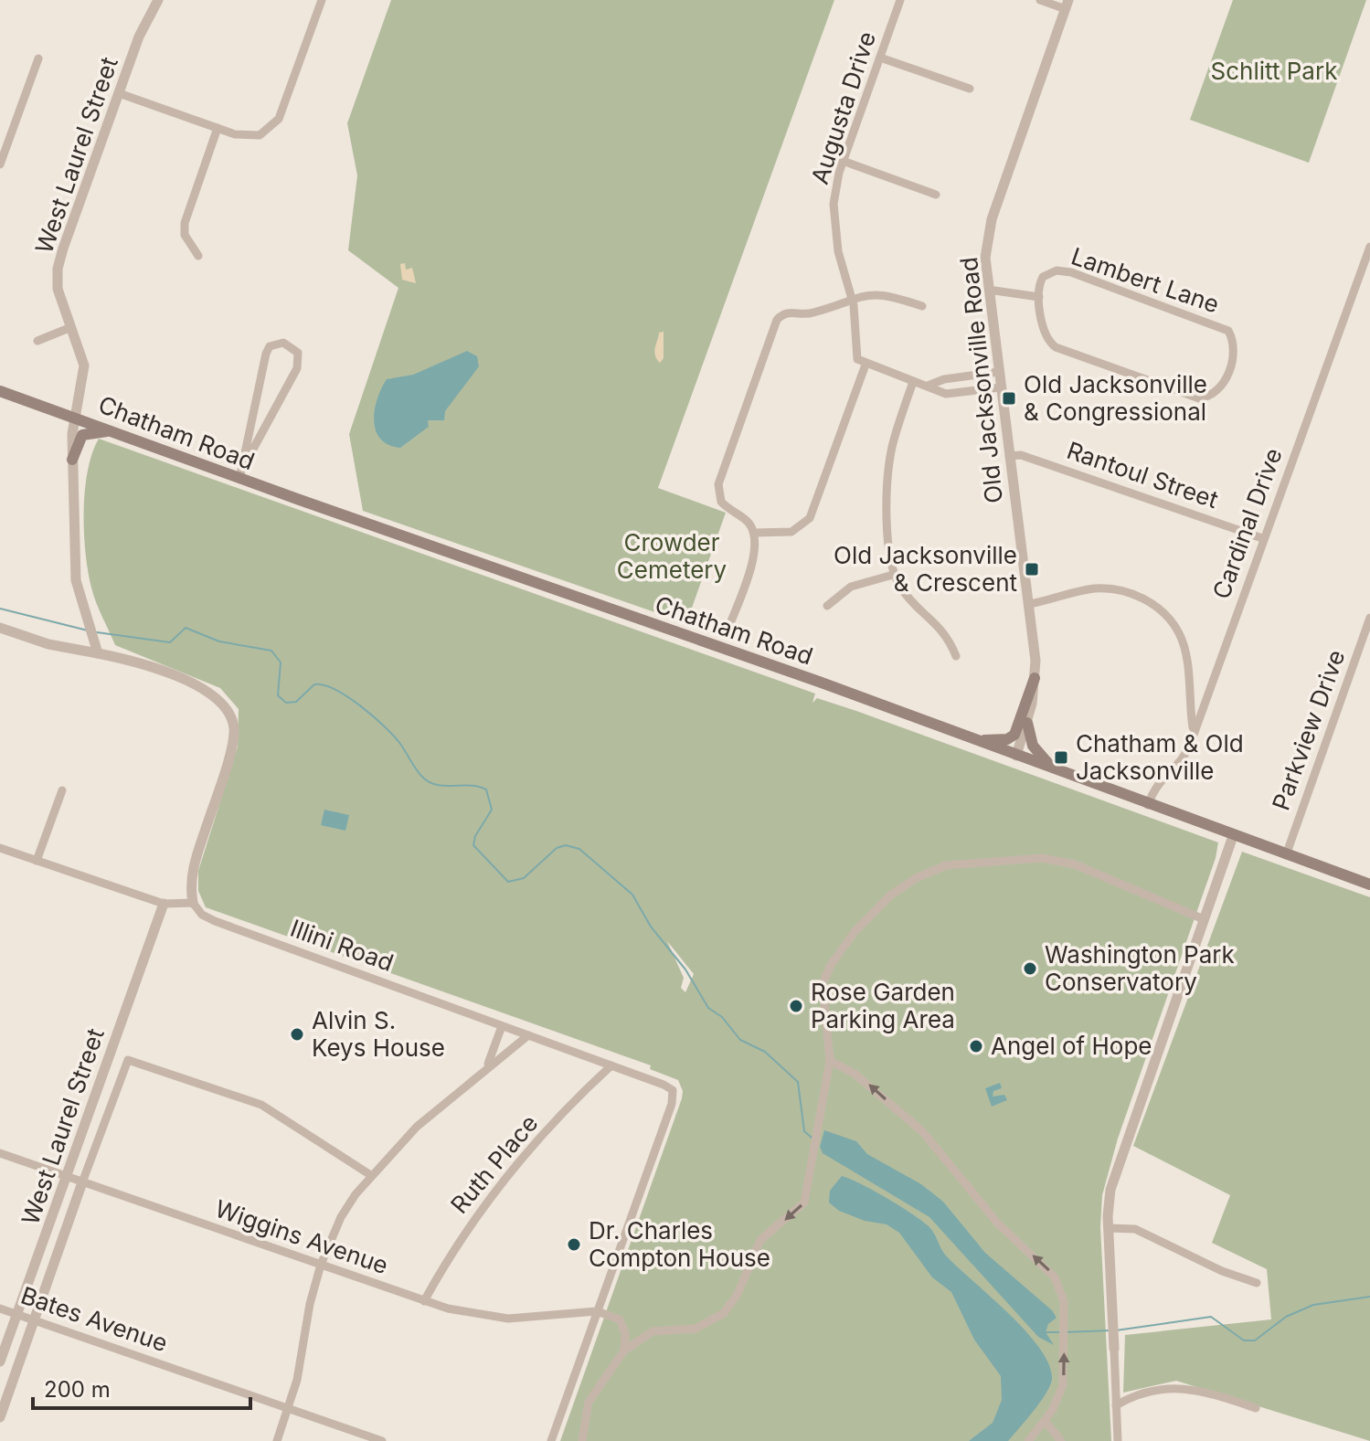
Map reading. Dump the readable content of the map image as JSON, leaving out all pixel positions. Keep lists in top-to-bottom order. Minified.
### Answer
{"streets":{"main road":["Chatham Road"],"street":["Augusta Drive","West Laurel Street","Lambert Lane","Old Jacksonville Road","Rantoul Street","Cardinal Drive","Parkview Drive","Illini Road","Ruth Place","Wiggins Avenue","Bates Avenue"]},"crossings":[["West Laurel Street","Chatham Road"],["West Laurel Street","Wiggins Avenue"],["West Laurel Street","Bates Avenue"],["Old Jacksonville Road","Chatham Road"],["Old Jacksonville Road","Rantoul Street"],["Old Jacksonville Road","Cardinal Drive"],["Chatham Road","Cardinal Drive"],["Chatham Road","Parkview Drive"],["Rantoul Street","Cardinal Drive"],["Illini Road","Ruth Place"],["Illini Road","Wiggins Avenue"],["Ruth Place","Wiggins Avenue"]],"parks":["Schlitt Park","Crowder Cemetery"],"places":{"transit":["Old Jacksonville & Congressional","Old Jacksonville & Crescent","Chatham & Old Jacksonville"],"other":["Washington Park Conservatory","Rose Garden Parking Area","Alvin S. Keys House","Angel of Hope","Dr. Charles Compton House"]},"scale_bar":"200 m"}
